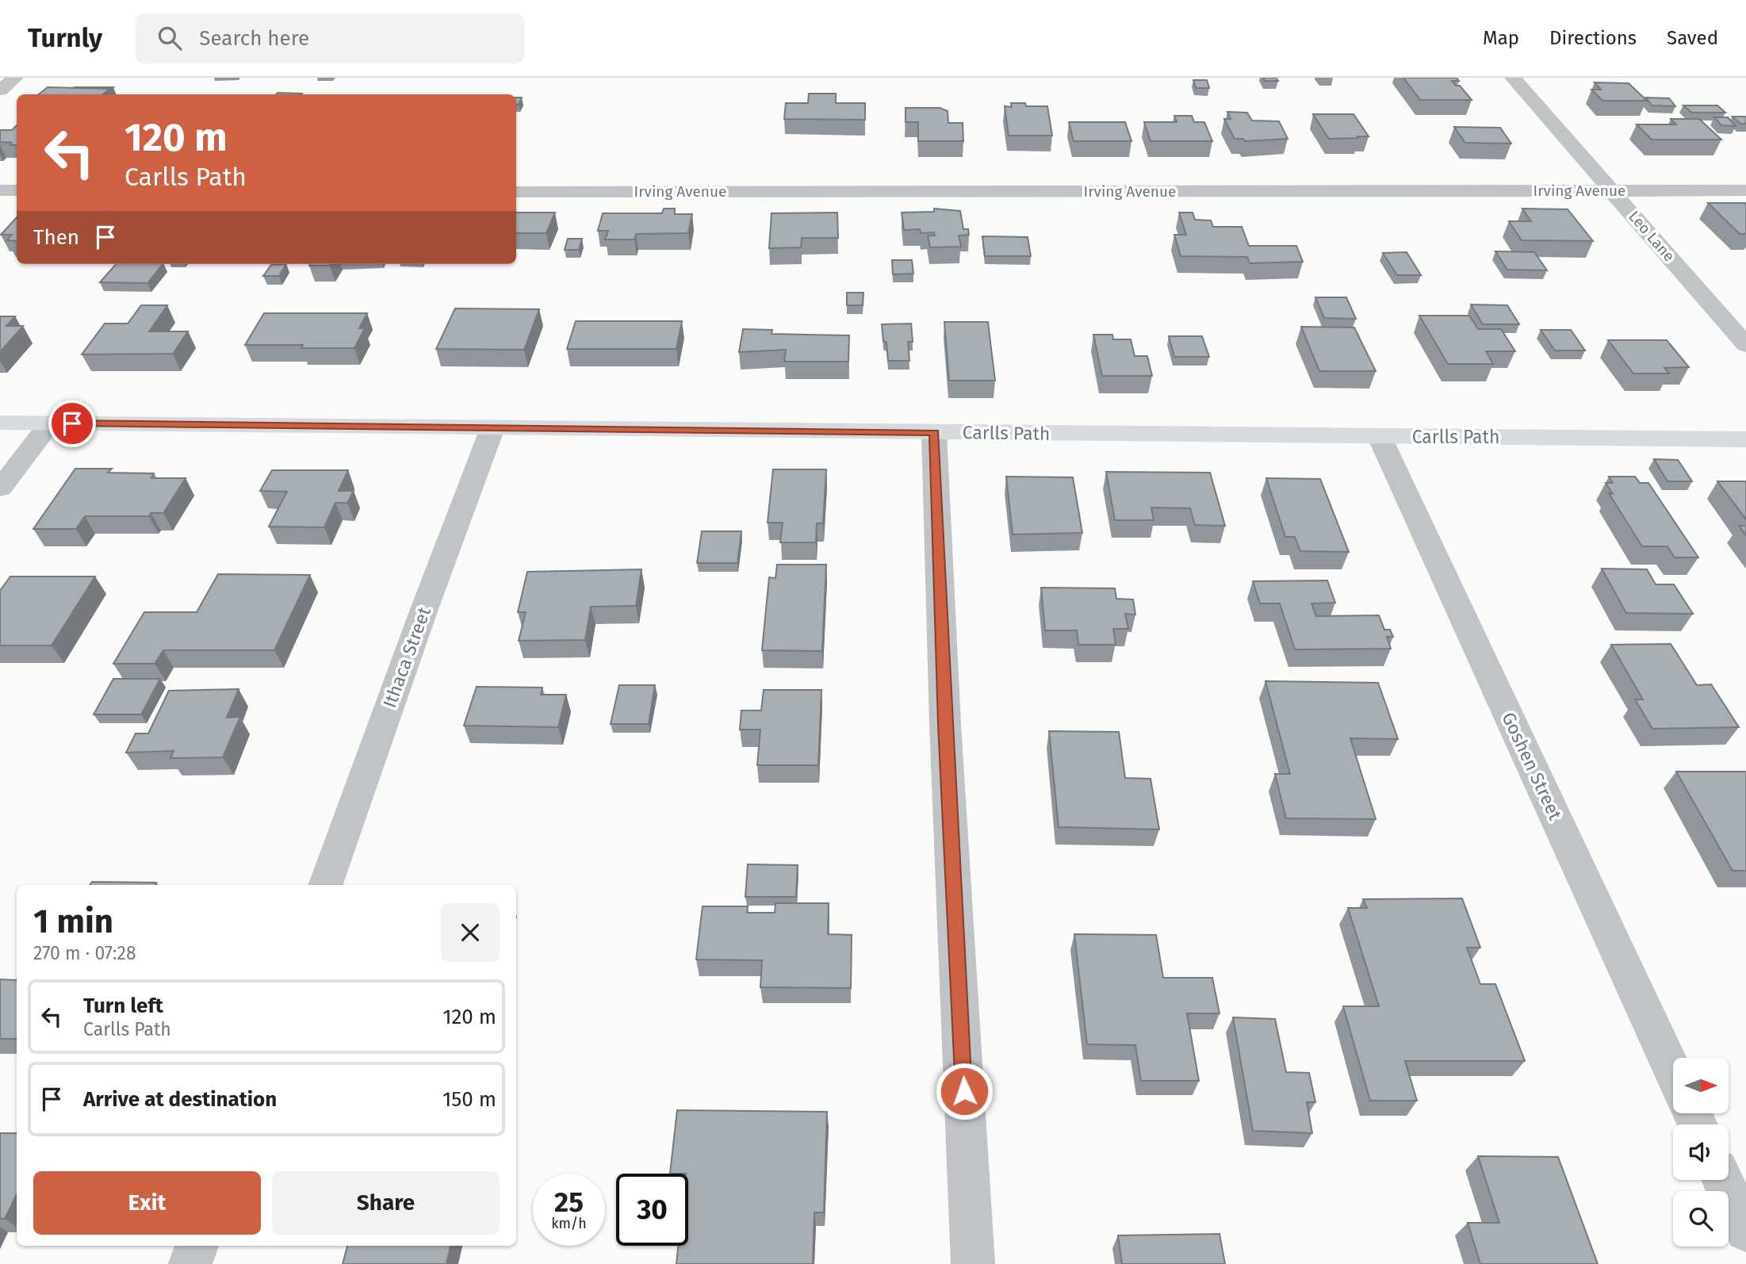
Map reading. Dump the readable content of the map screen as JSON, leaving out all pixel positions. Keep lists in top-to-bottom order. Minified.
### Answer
{"streets":{"street":["Irving Avenue","Leo Lane","Carlls Path","Ithaca Street","Goshen Street"]},"crossings":[["Irving Avenue","Leo Lane"],["Carlls Path","Ithaca Street"],["Carlls Path","Goshen Street"]],"north":"right","page":{"header":"Turnly","search":"Search here","nav":["Map","Directions","Saved"],"turn":["120 m","Carlls Path"],"then":"Then","heading":["1 min","270 m · 07:28"],"list":[{"name":"Turn left","note":"Carlls Path","value":"120 m"},{"name":"Arrive at destination","value":"150 m"}],"buttons":["Exit","Share"],"speed":"25 km/h","limit":"30"}}
